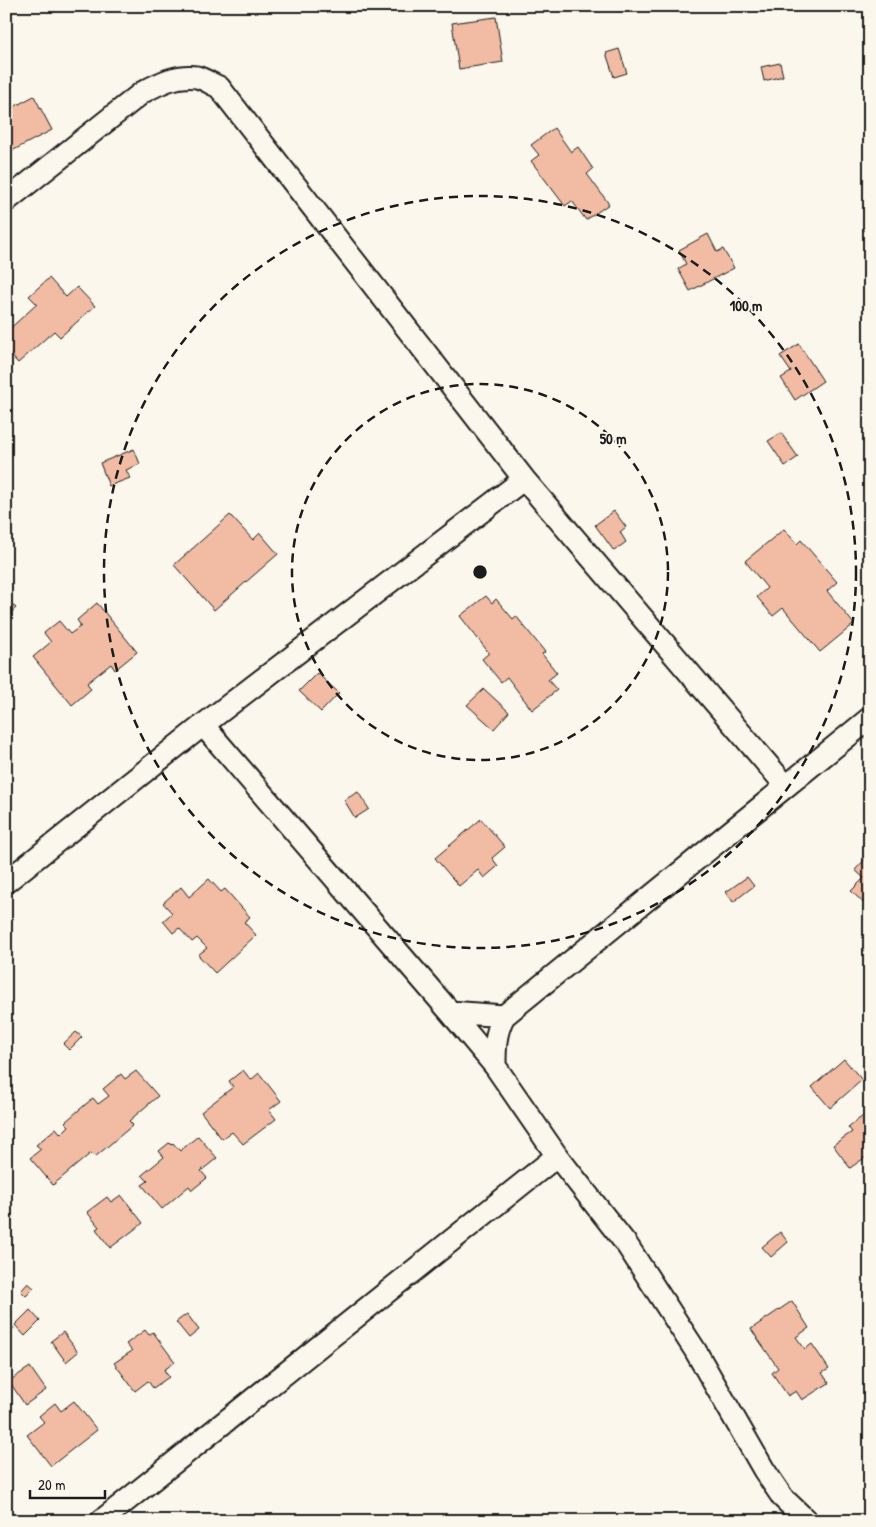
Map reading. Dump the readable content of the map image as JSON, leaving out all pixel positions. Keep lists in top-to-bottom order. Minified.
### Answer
{"scale_bar":"20 m","rings":["100 m","50 m"]}
